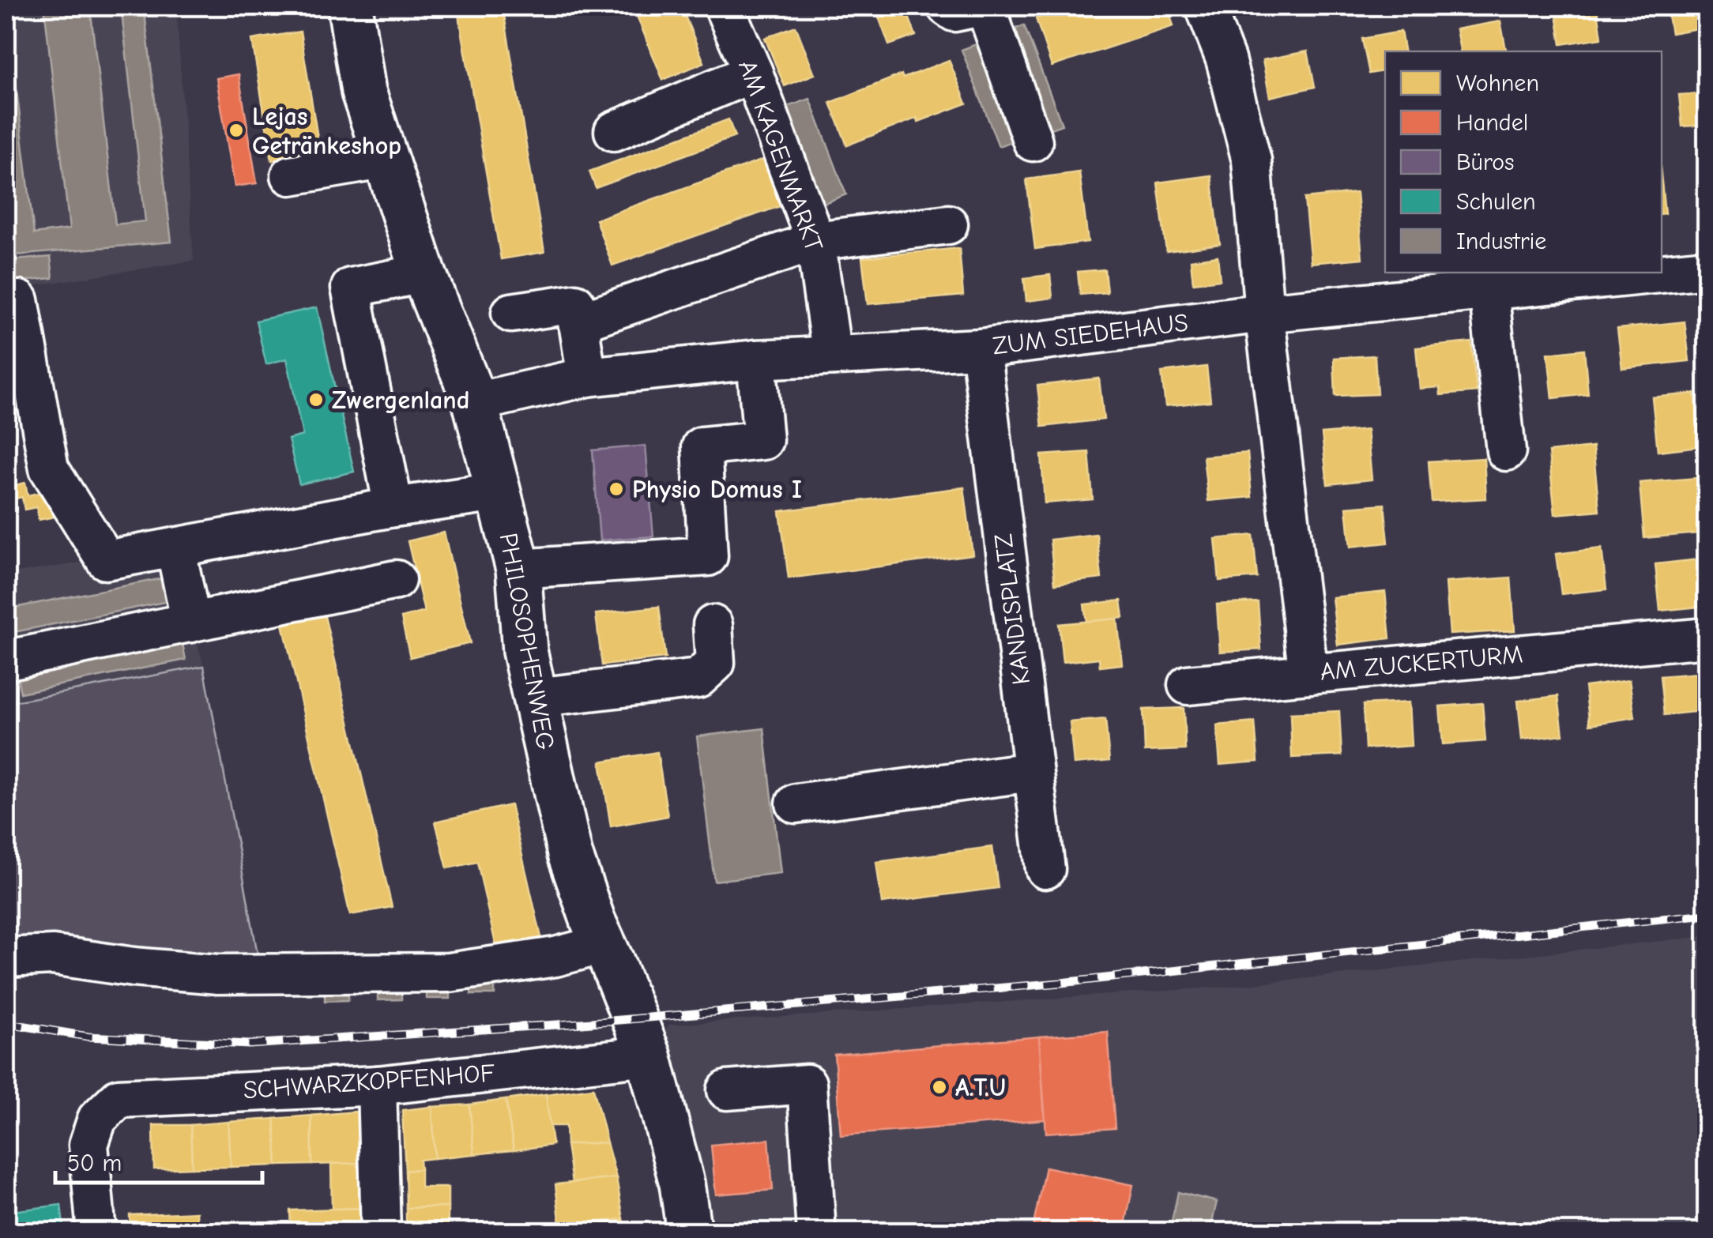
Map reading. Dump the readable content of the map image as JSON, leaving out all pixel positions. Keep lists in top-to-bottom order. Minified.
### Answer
{"streets":{"main road":["PHILOSOPHENWEG"],"street":["AM KAGENMARKT","ZUM SIEDEHAUS","KANDISPLATZ","AM ZUCKERTURM","SCHWARZKOPFENHOF"]},"crossings":[["AM KAGENMARKT","ZUM SIEDEHAUS"],["ZUM SIEDEHAUS","KANDISPLATZ"],["ZUM SIEDEHAUS","PHILOSOPHENWEG"],["ZUM SIEDEHAUS","AM ZUCKERTURM"],["PHILOSOPHENWEG","SCHWARZKOPFENHOF"]],"places":["Lejas Getränkeshop","Zwergenland","Physio Domus I","A.T.U"],"legend":["Wohnen","Handel","Büros","Schulen","Industrie"],"scale_bar":"50 m"}
